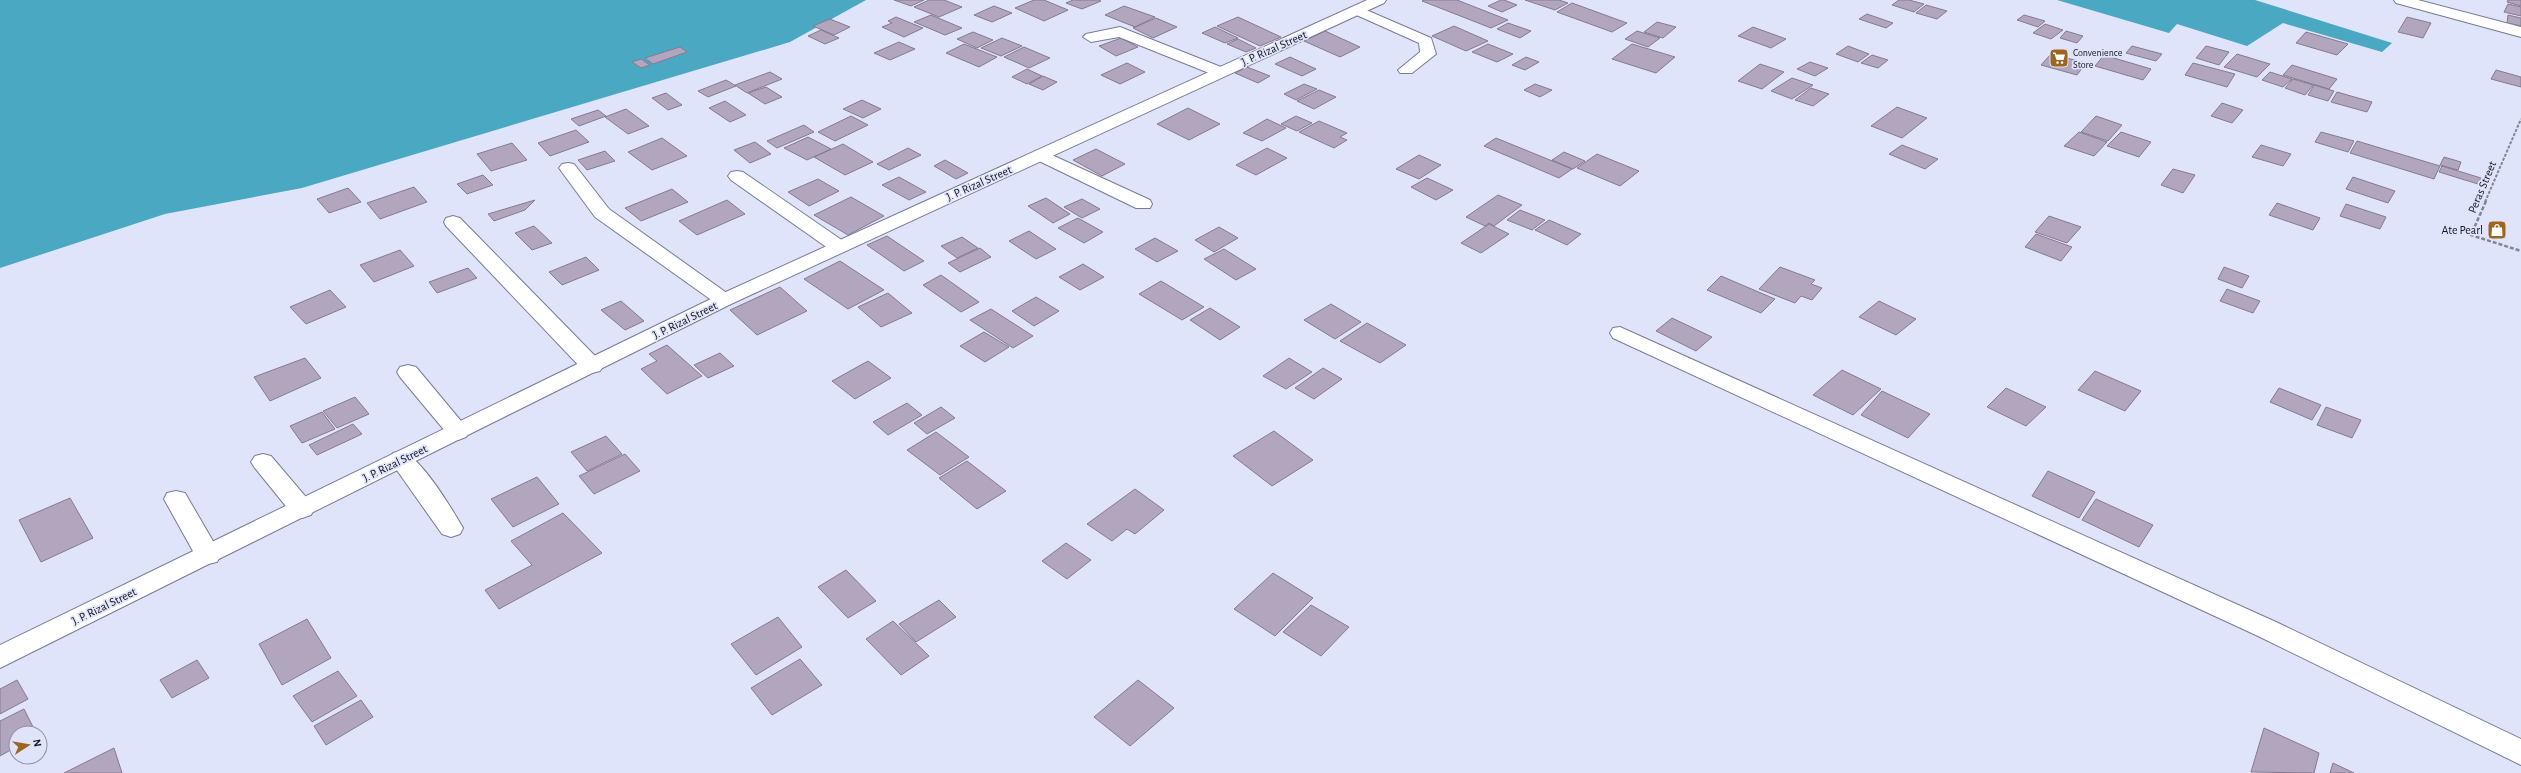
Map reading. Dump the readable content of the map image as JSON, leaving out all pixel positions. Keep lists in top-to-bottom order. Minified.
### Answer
{"streets":{"main road":["J. P. Rizal Street"],"path":["Peras Street"]},"places":{"supermarket":["Convenience Store"],"shop":["Ate Pearl"]},"north":"right"}
